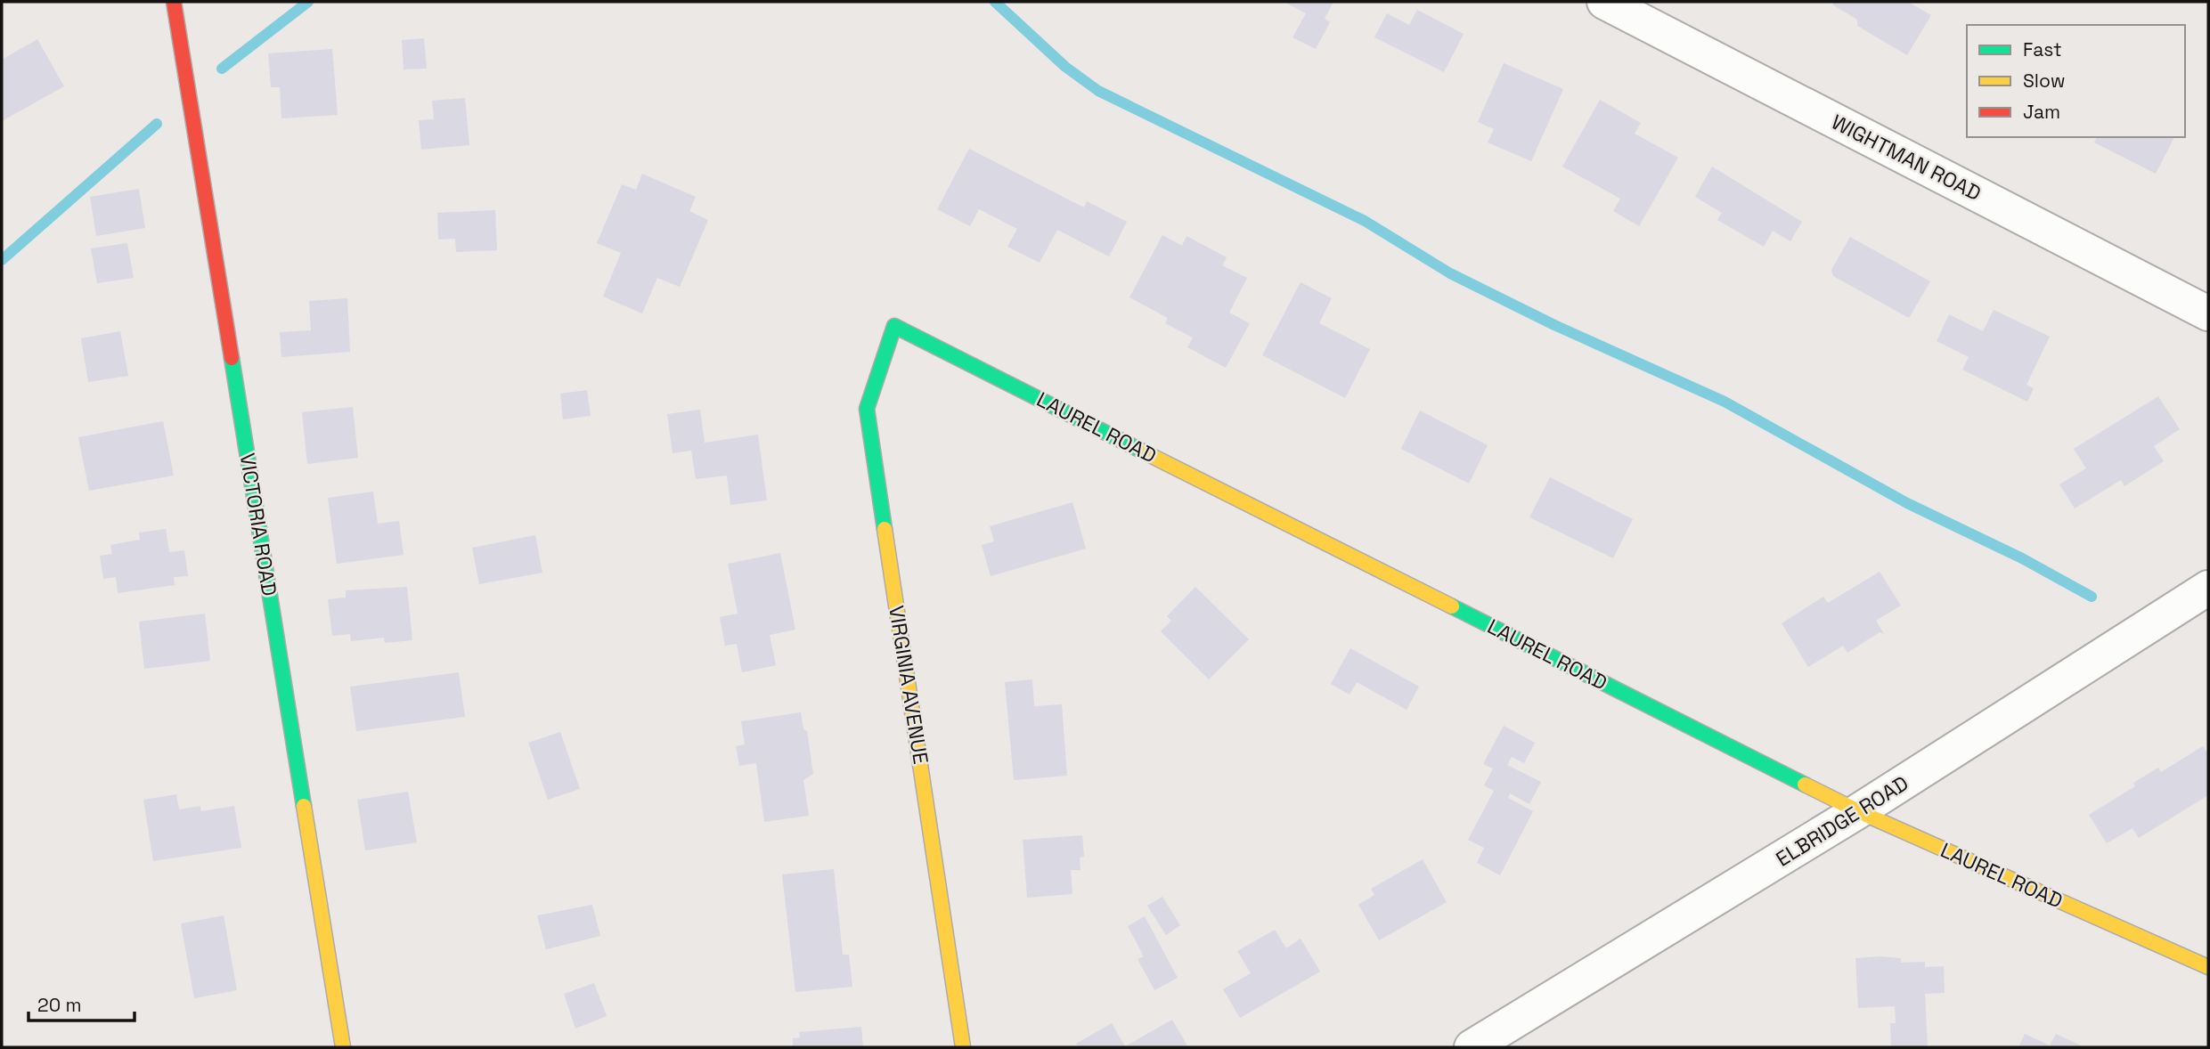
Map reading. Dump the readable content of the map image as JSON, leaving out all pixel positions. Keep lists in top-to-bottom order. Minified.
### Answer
{"streets":{"street":["WIGHTMAN ROAD","LAUREL ROAD","VICTORIA ROAD","VIRGINIA AVENUE","ELBRIDGE ROAD"]},"crossings":[["LAUREL ROAD","VIRGINIA AVENUE"],["LAUREL ROAD","ELBRIDGE ROAD"]],"legend":["Fast","Slow","Jam"],"scale_bar":"20 m"}
